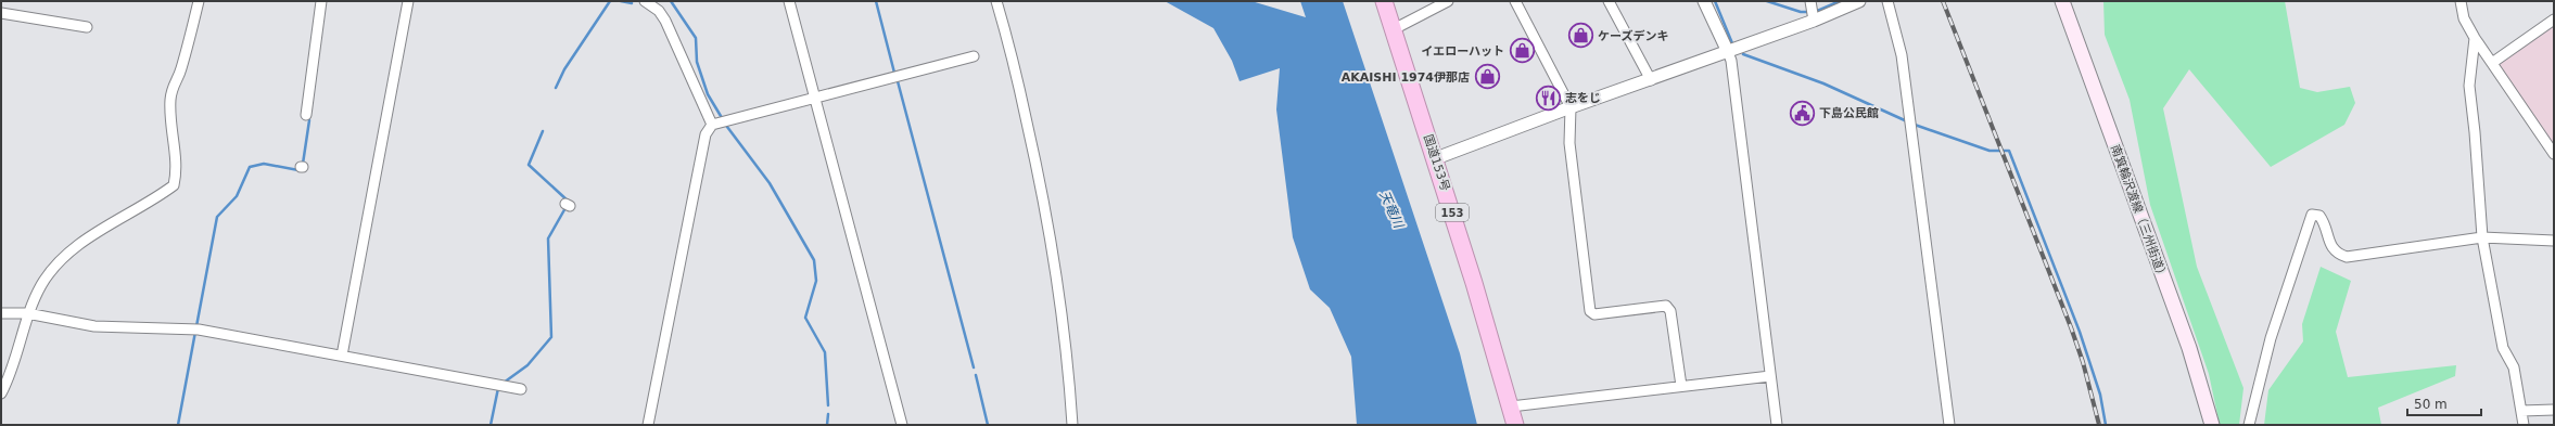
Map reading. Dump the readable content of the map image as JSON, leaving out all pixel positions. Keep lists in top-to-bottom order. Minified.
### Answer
{"streets":{"highway":["国道153号","153"],"main road":["南箕輪沢渡線（三州街道）"]},"water":["天竜川"],"places":{"shop":["ケーズデンキ","イエローハット","AKAISHI 1974伊那店"],"restaurant":["志をじ"],"public building":["下島公民館"]},"scale_bar":"50 m"}
